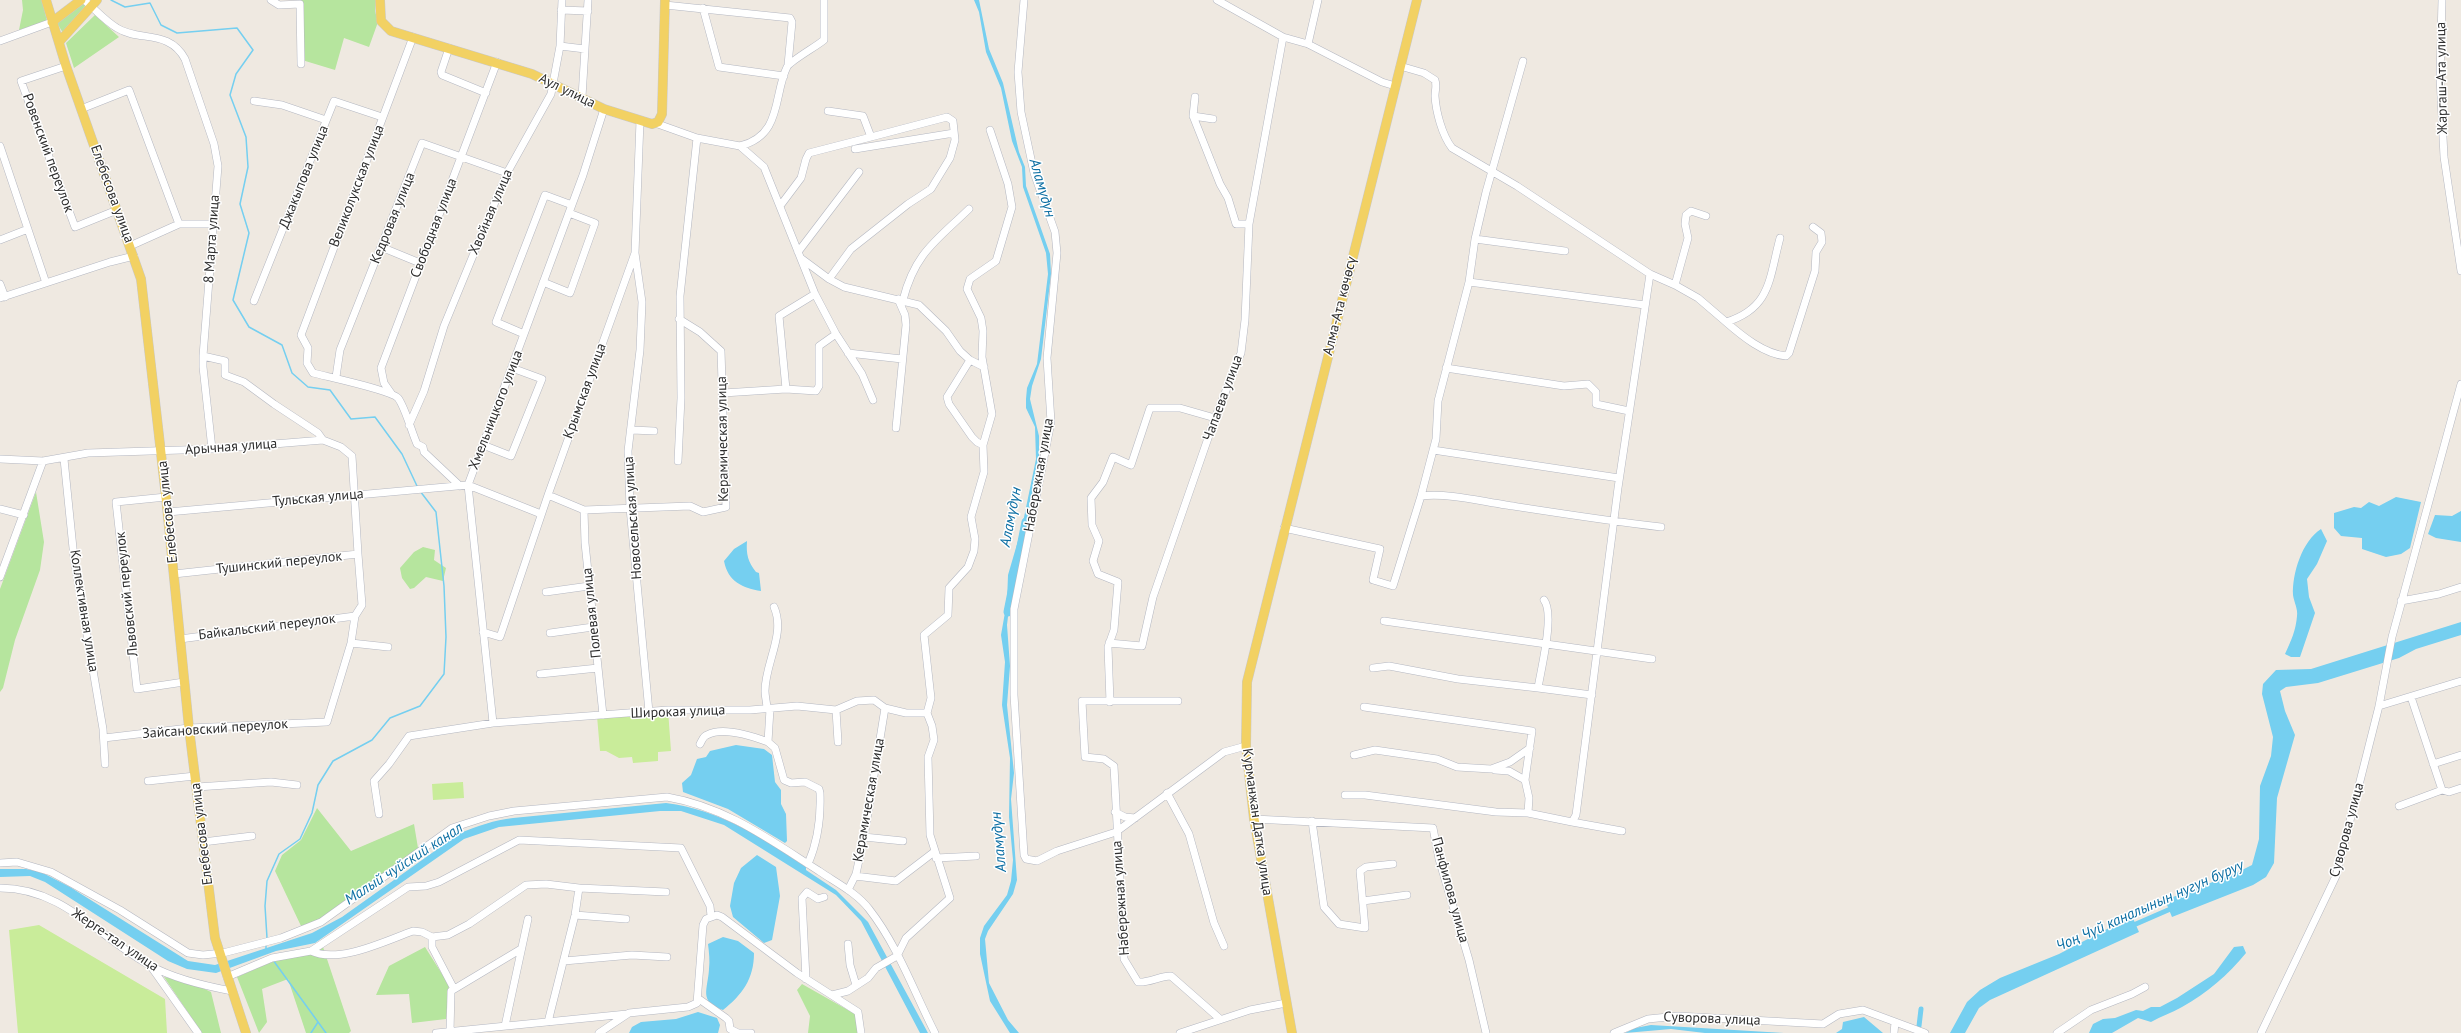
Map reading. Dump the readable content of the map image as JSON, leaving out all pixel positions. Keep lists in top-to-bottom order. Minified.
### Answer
{"streets":{"main road":["Аул улица","Елебесова улица","Алма-Ата көчөсү","Курманжан Датка улица"],"street":["Жаргаш-Ата улица","Ровенский переулок","Джакыпова улица","Великолукская улица","Хвойная улица","Кедровая улица","Свободная улица","8 Марта улица","Крымская улица","Чапаева улица","Хмельницкого улица","Керамическая улица","Арычная улица","Набережная улица","Тульская улица","Новосельская улица","Тушинский переулок","Львовский переулок","Коллективная улица","Полевая улица","Байкальский переулок","Широкая улица","Зайсановский переулок","Суворова улица","Панфилова улица","Жерге-тал улица"]},"crossings":[["Аул улица","Великолукская улица"],["Аул улица","Хвойная улица"],["Аул улица","Свободная улица"],["Аул улица","Крымская улица"],["Аул улица","Хмельницкого улица"],["Ровенский переулок","Елебесова улица"],["Джакыпова улица","Великолукская улица"],["Великолукская улица","Кедровая улица"],["Елебесова улица","Арычная улица"],["Елебесова улица","Тульская улица"],["Елебесова улица","Тушинский переулок"],["Елебесова улица","Львовский переулок"],["Елебесова улица","Байкальский переулок"],["Елебесова улица","Зайсановский переулок"],["Елебесова улица","Жерге-тал улица"],["Хвойная улица","Кедровая улица"],["Кедровая улица","Свободная улица"],["8 Марта улица","Арычная улица"],["Алма-Ата көчөсү","Курманжан Датка улица"],["Крымская улица","Хмельницкого улица"],["Крымская улица","Новосельская улица"],["Хмельницкого улица","Тульская улица"],["Хмельницкого улица","Широкая улица"],["Керамическая улица","Новосельская улица"],["Керамическая улица","Широкая улица"],["Арычная улица","Коллективная улица"],["Набережная улица","Курманжан Датка улица"],["Новосельская улица","Широкая улица"],["Тушинский переулок","Байкальский переулок"],["Коллективная улица","Зайсановский переулок"],["Полевая улица","Широкая улица"],["Курманжан Датка улица","Панфилова улица"]],"water":["Аламүдүн","Малый чуйский канал","Чоң Чүй каналынын нугун буруу"]}
